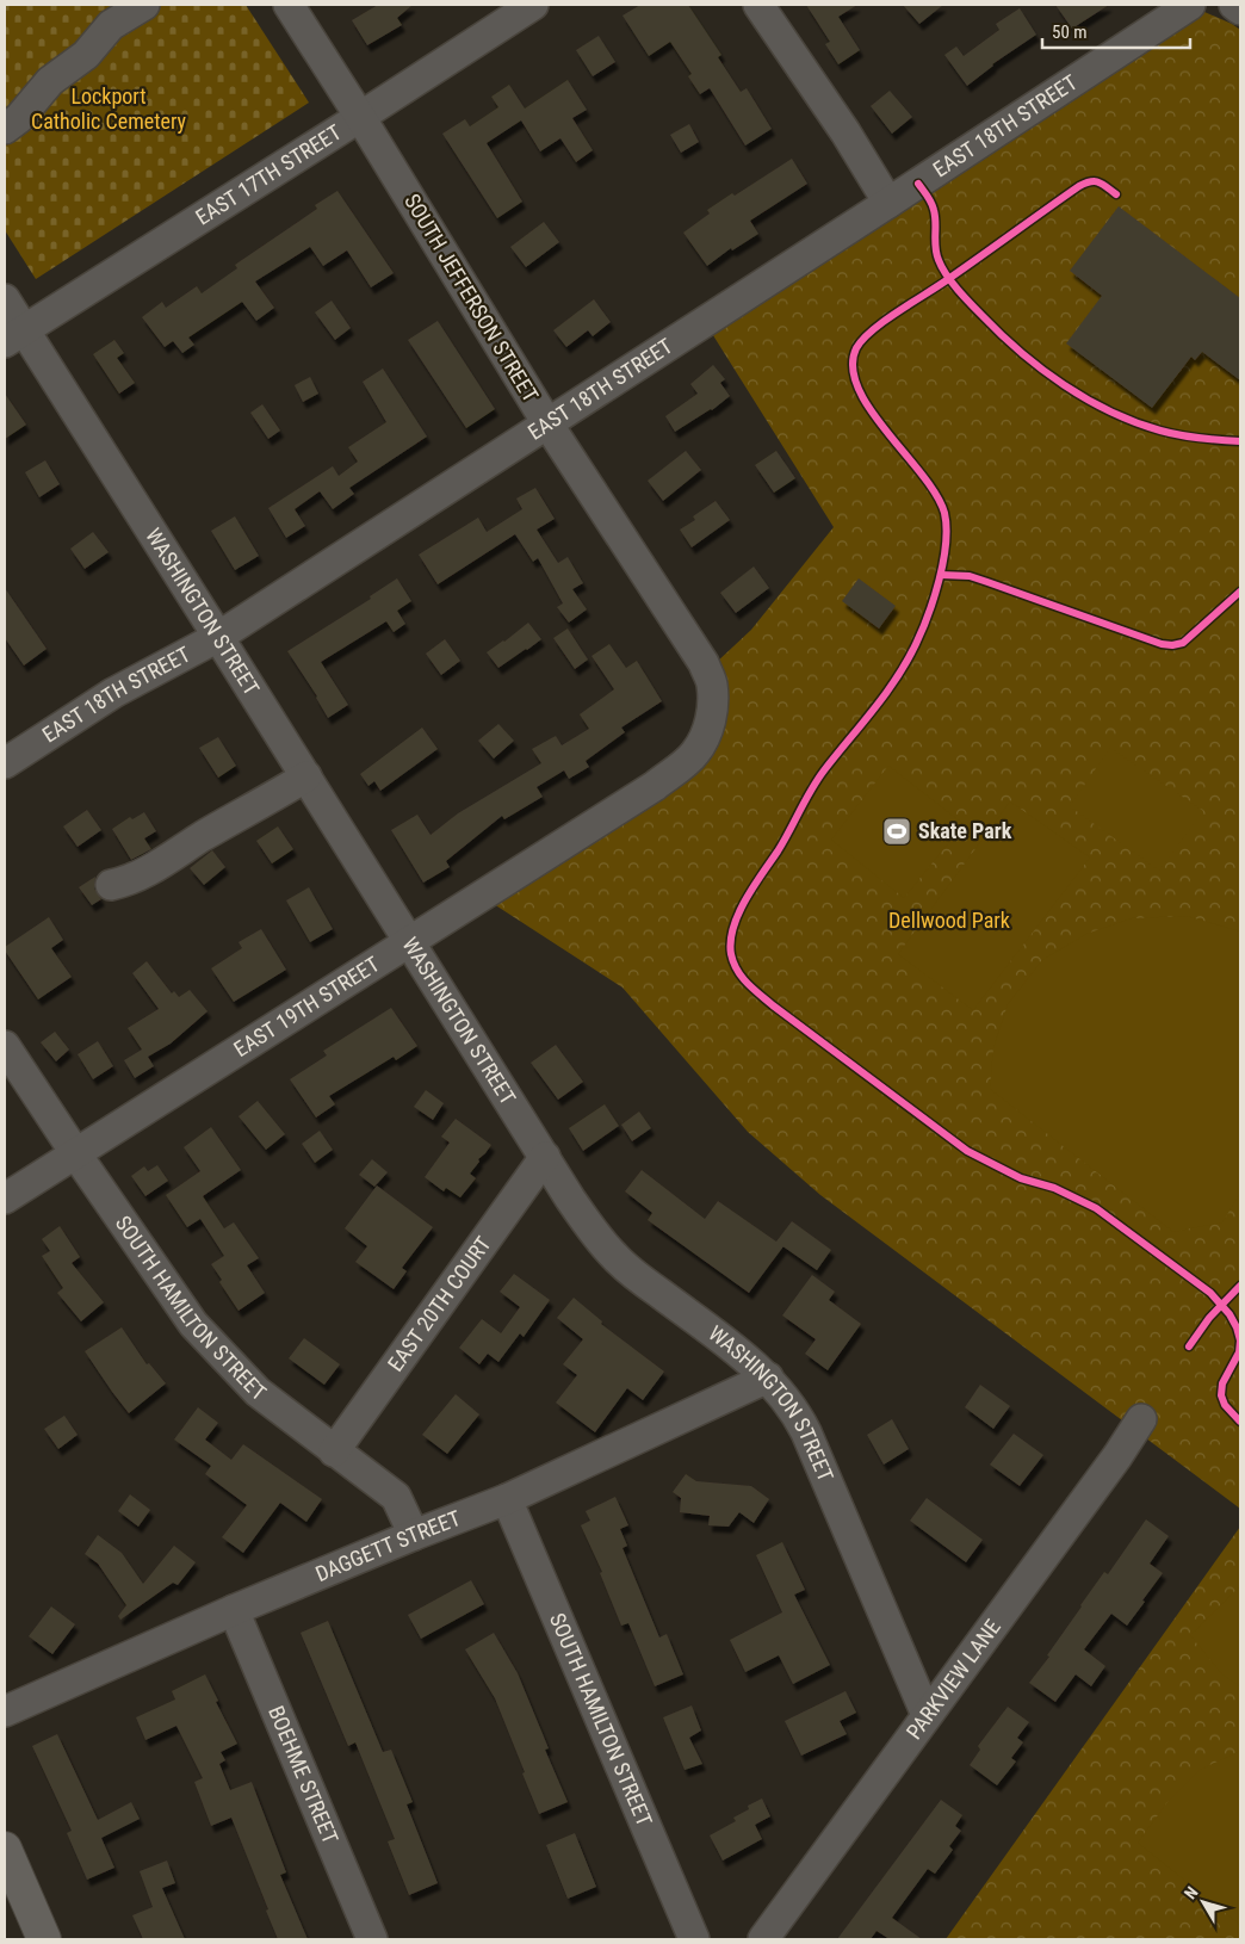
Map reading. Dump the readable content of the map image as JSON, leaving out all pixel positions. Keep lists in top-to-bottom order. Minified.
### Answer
{"streets":{"street":["EAST 18TH STREET","EAST 17TH STREET","SOUTH JEFFERSON STREET","WASHINGTON STREET","EAST 19TH STREET","EAST 20TH COURT","SOUTH HAMILTON STREET","DAGGETT STREET","PARKVIEW LANE","BOEHME STREET"]},"crossings":[["EAST 18TH STREET","SOUTH JEFFERSON STREET"],["EAST 18TH STREET","WASHINGTON STREET"],["EAST 17TH STREET","SOUTH JEFFERSON STREET"],["EAST 17TH STREET","WASHINGTON STREET"],["SOUTH JEFFERSON STREET","EAST 19TH STREET"],["WASHINGTON STREET","EAST 19TH STREET"],["WASHINGTON STREET","EAST 20TH COURT"],["WASHINGTON STREET","DAGGETT STREET"],["WASHINGTON STREET","PARKVIEW LANE"],["EAST 19TH STREET","SOUTH HAMILTON STREET"],["EAST 20TH COURT","SOUTH HAMILTON STREET"],["SOUTH HAMILTON STREET","DAGGETT STREET"],["DAGGETT STREET","BOEHME STREET"]],"parks":["Lockport Catholic Cemetery","Dellwood Park"],"places":{"sports":["Skate Park"]},"scale_bar":"50 m","north":"top left"}
